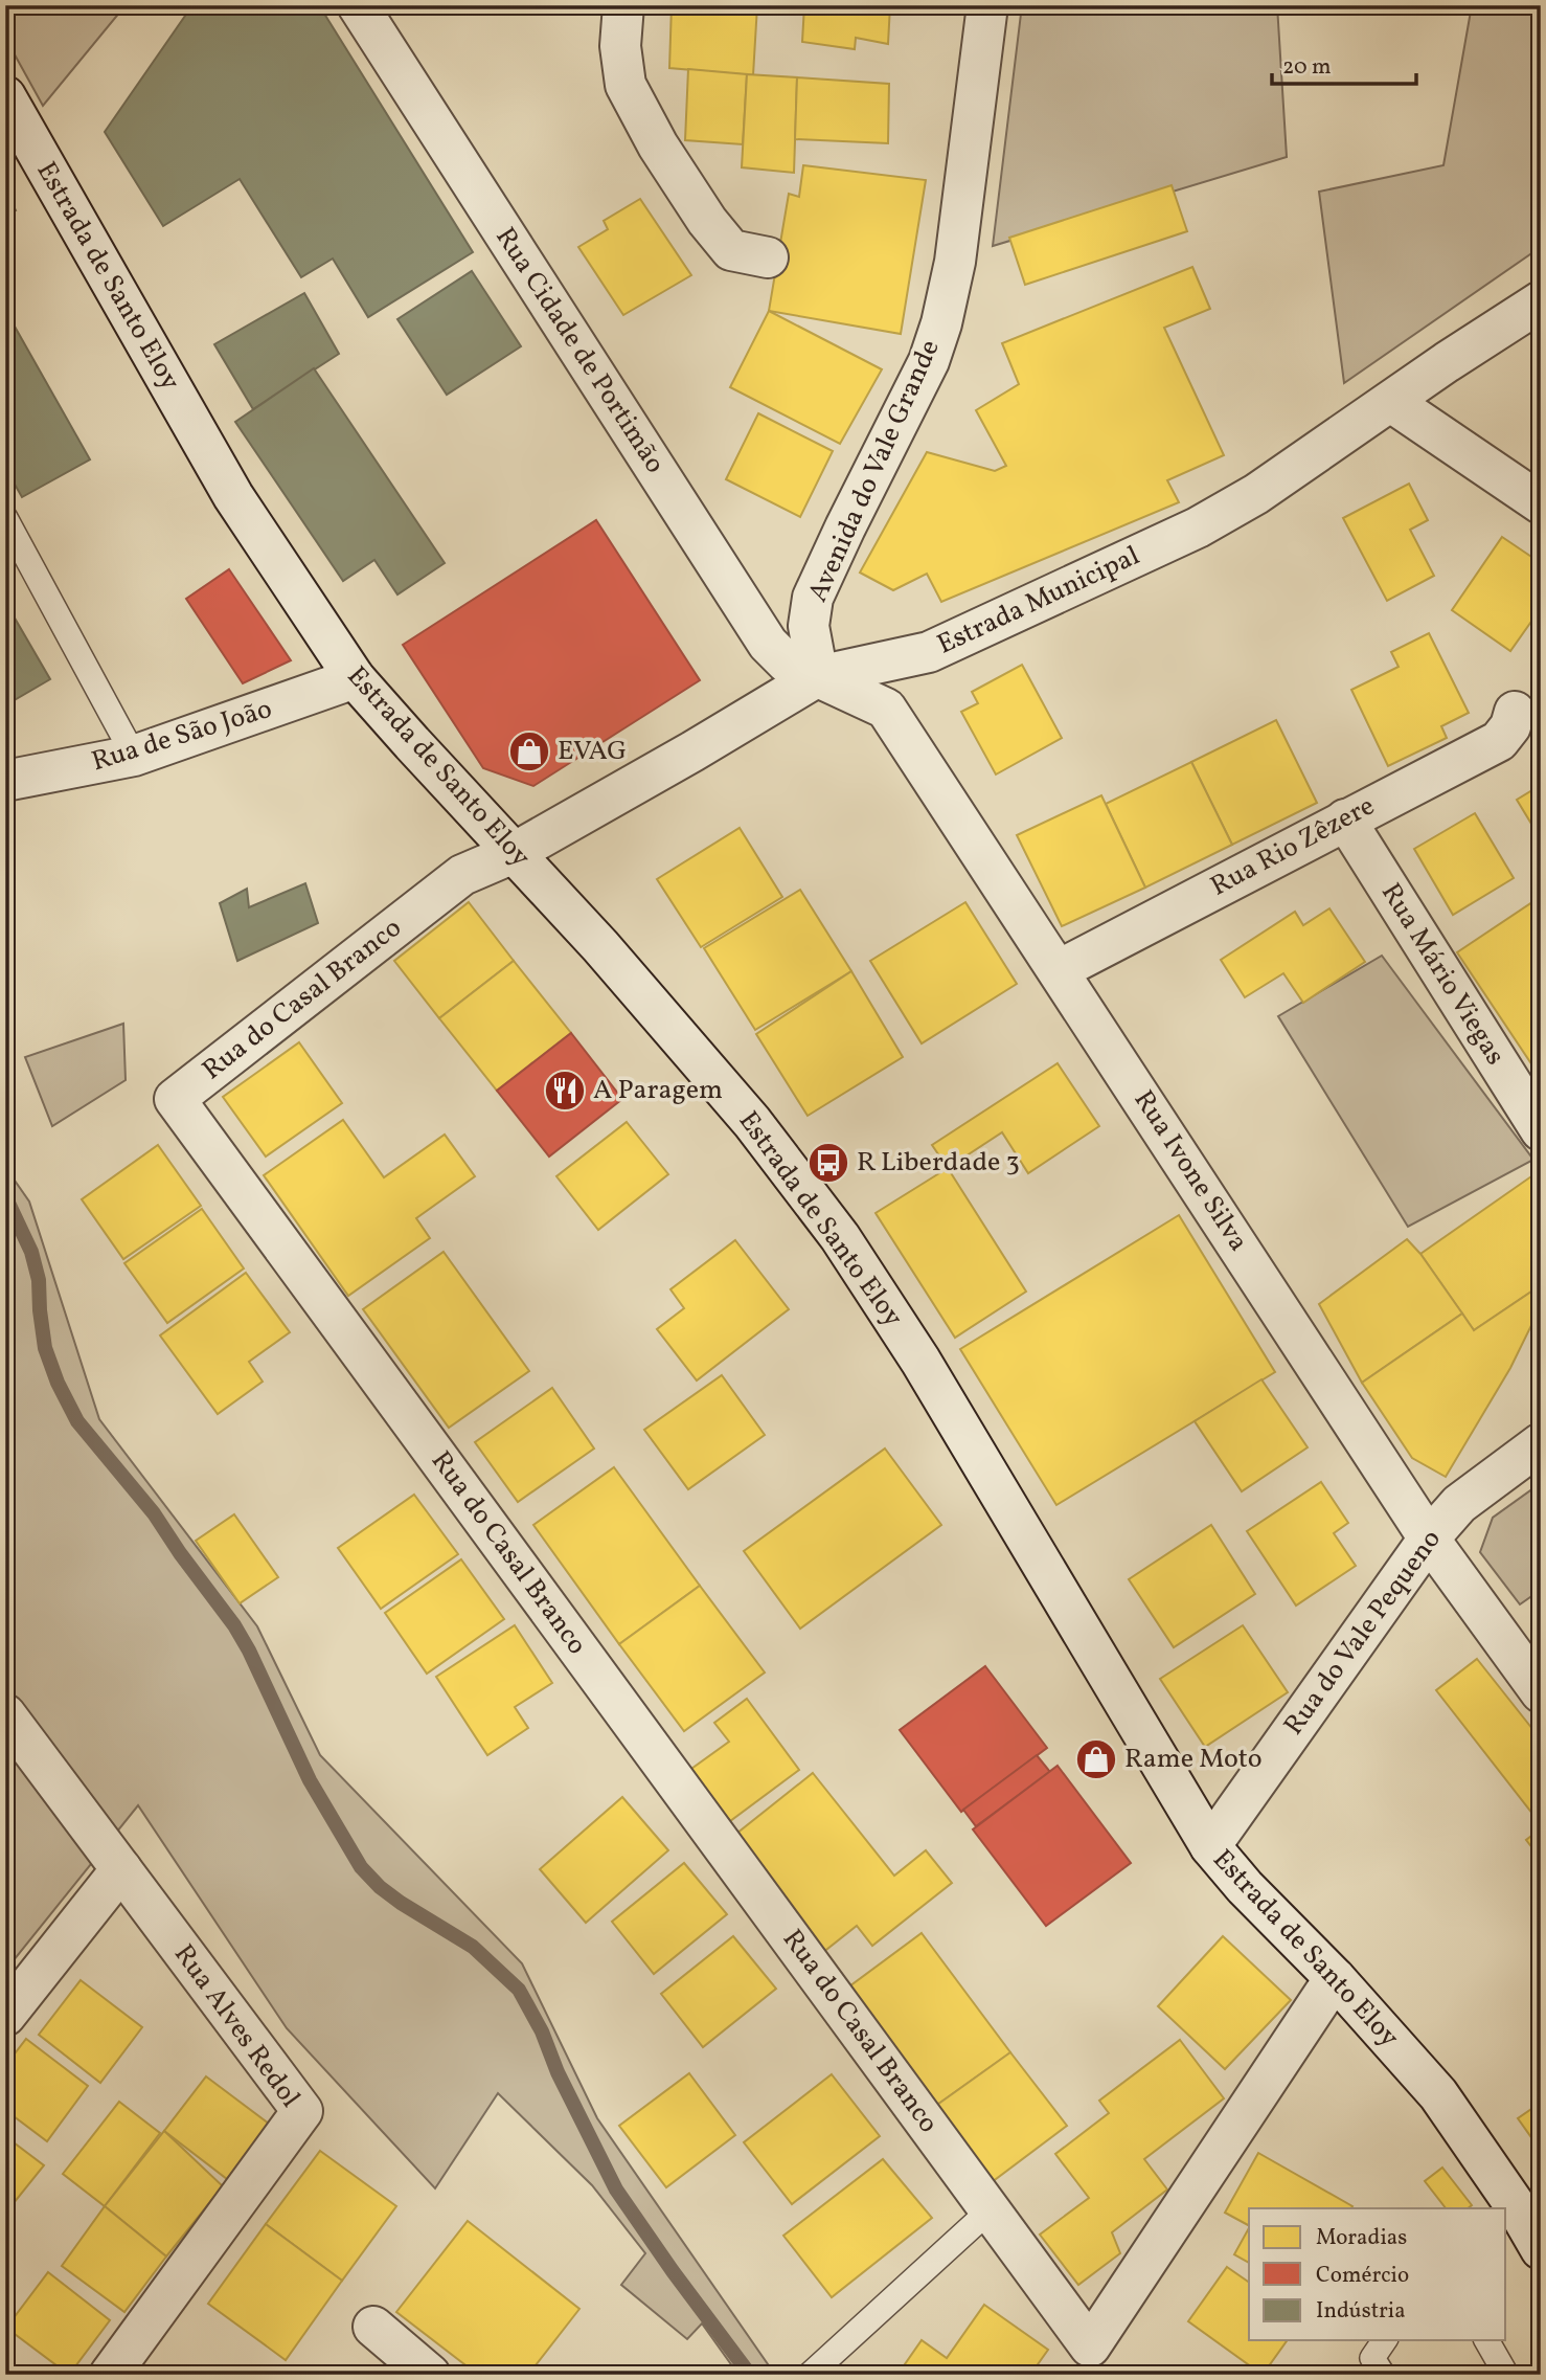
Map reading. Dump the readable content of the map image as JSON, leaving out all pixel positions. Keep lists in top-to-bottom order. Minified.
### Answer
{"streets":{"street":["Estrada de Santo Eloy","Rua Cidade de Portimão","Avenida do Vale Grande","Estrada Municipal","Rua de São João","Rua Rio Zêzere","Rua Mário Viegas","Rua do Casal Branco","Rua Ivone Silva","Rua do Vale Pequeno","Rua Alves Redol"]},"crossings":[["Estrada de Santo Eloy","Estrada Municipal"],["Estrada de Santo Eloy","Rua de São João"],["Estrada de Santo Eloy","Rua do Casal Branco"],["Estrada de Santo Eloy","Rua do Vale Pequeno"],["Rua Cidade de Portimão","Avenida do Vale Grande"],["Rua Cidade de Portimão","Estrada Municipal"],["Rua Cidade de Portimão","Rua Ivone Silva"],["Avenida do Vale Grande","Estrada Municipal"],["Avenida do Vale Grande","Rua Ivone Silva"],["Estrada Municipal","Rua do Casal Branco"],["Estrada Municipal","Rua Ivone Silva"],["Rua Rio Zêzere","Rua Mário Viegas"],["Rua Rio Zêzere","Rua Ivone Silva"],["Rua Ivone Silva","Rua do Vale Pequeno"]],"places":{"shop":["EVAG","Rame Moto"],"restaurant":["A Paragem"],"bus stop":["R Liberdade 3"]},"legend":["Moradias","Comércio","Indústria"],"scale_bar":"20 m"}
